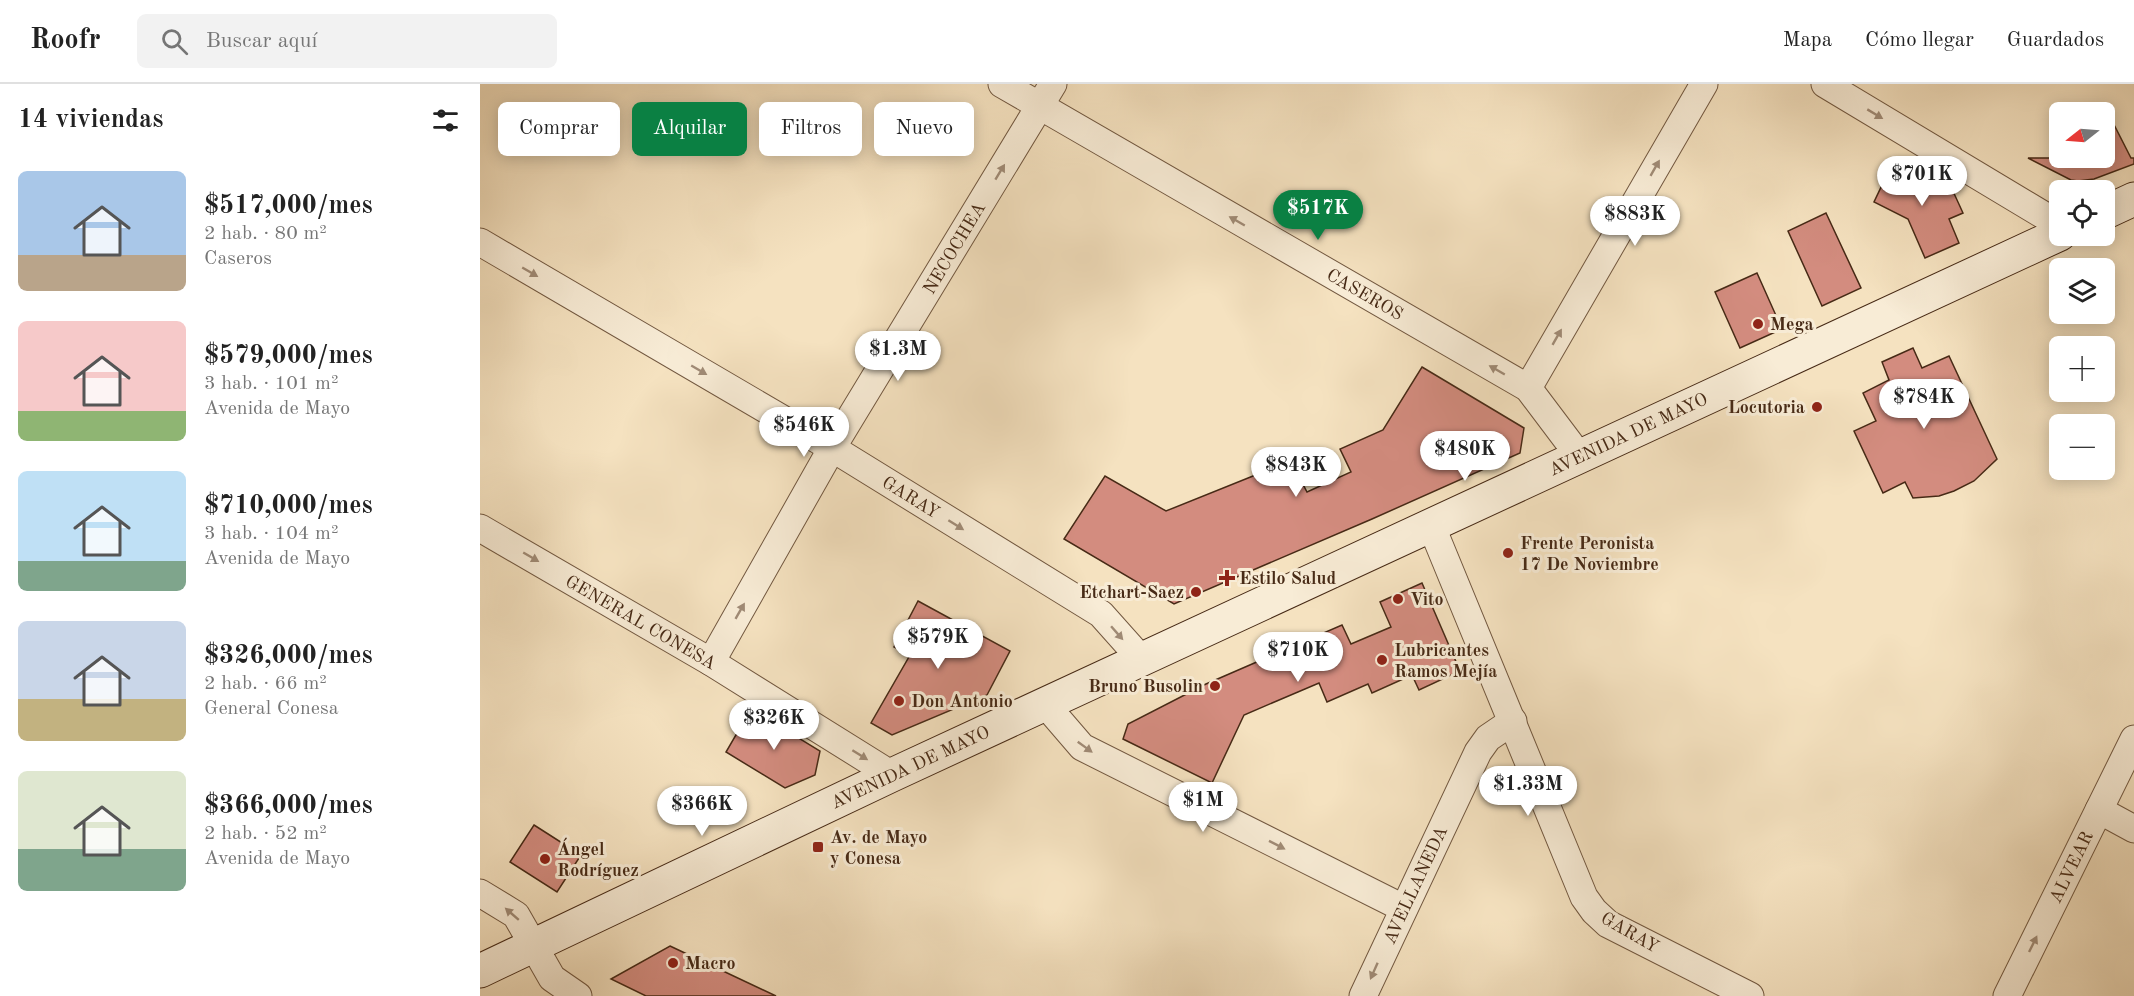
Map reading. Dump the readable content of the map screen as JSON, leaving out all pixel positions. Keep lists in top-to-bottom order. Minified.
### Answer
{"streets":{"main road":["AVENIDA DE MAYO"],"street":["NECOCHEA","CASEROS","GARAY","GENERAL CONESA","ALVEAR","AVELLANEDA"]},"crossings":[["NECOCHEA","CASEROS"],["NECOCHEA","GARAY"],["NECOCHEA","GENERAL CONESA"],["CASEROS","AVENIDA DE MAYO"],["AVENIDA DE MAYO","GARAY"],["AVENIDA DE MAYO","GENERAL CONESA"],["GARAY","AVELLANEDA"]],"one_way":["NECOCHEA","CASEROS","GARAY","GENERAL CONESA","ALVEAR"],"places":{"other":["Mega","Locutoria","Frente Peronista 17 De Noviembre","Etchart-Saez","Vito","Lubricantes Ramos Mejía","Bruno Busolin","Don Antonio","Ángel Rodríguez","Macro"],"health":["Estilo Salud"],"transit":["Av. de Mayo y Conesa"]},"north":"left","page":{"header":"Roofr","search":"Buscar aquí","nav":["Mapa","Cómo llegar","Guardados"],"heading":"14 viviendas","map_buttons":["+","−"],"chip":["Comprar","Alquilar","Filtros","Nuevo"],"list":[{"name":"$517,000/mes","note":"2 hab. · 80 m² · Caseros"},{"name":"$579,000/mes","note":"3 hab. · 101 m² · Avenida de Mayo"},{"name":"$710,000/mes","note":"3 hab. · 104 m² · Avenida de Mayo"},{"name":"$326,000/mes","note":"2 hab. · 66 m² · General Conesa"},{"name":"$366,000/mes","note":"2 hab. · 52 m² · Avenida de Mayo"}],"price":["$701K","$517K","$883K","$1.3M","$784K","$546K","$480K","$843K","$579K","$710K","$326K","$1.33M","$1M","$366K"]}}
